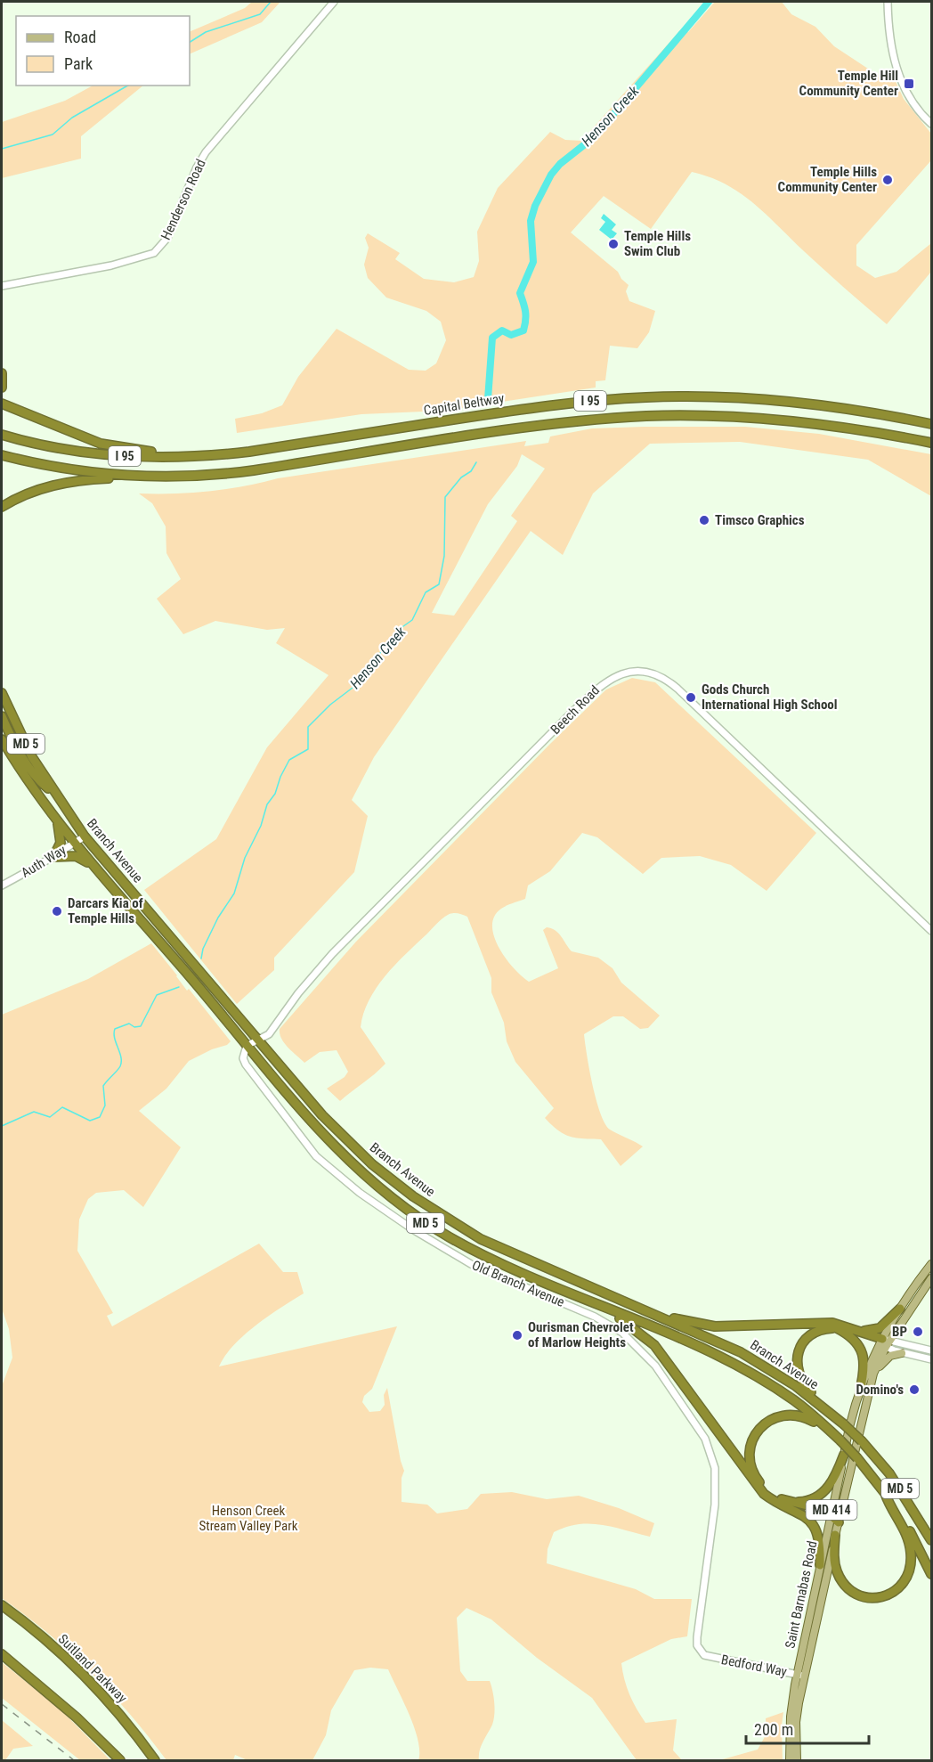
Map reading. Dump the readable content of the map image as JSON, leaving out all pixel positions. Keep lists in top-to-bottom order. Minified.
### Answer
{"streets":{"highway":["I 95","Capital Beltway","MD 5","Branch Avenue","Suitland Parkway"],"main road":["MD 414","Saint Barnabas Road"],"street":["Henderson Road","Beech Road","Auth Way","Old Branch Avenue","Bedford Way"]},"crossings":[["Beech Road","Branch Avenue"],["Beech Road","Old Branch Avenue"],["Branch Avenue","Auth Way"],["Branch Avenue","Old Branch Avenue"],["Old Branch Avenue","Bedford Way"],["Saint Barnabas Road","Bedford Way"]],"water":["Henson Creek"],"parks":["Henson Creek Stream Valley Park"],"places":{"transit":["Temple Hill Community Center"],"other":["Temple Hills Community Center","Temple Hills Swim Club","Timsco Graphics","Gods Church International High School","Darcars Kia of Temple Hills","BP","Ourisman Chevrolet of Marlow Heights","Domino's"]},"legend":["Road","Park"],"scale_bar":"200 m"}
